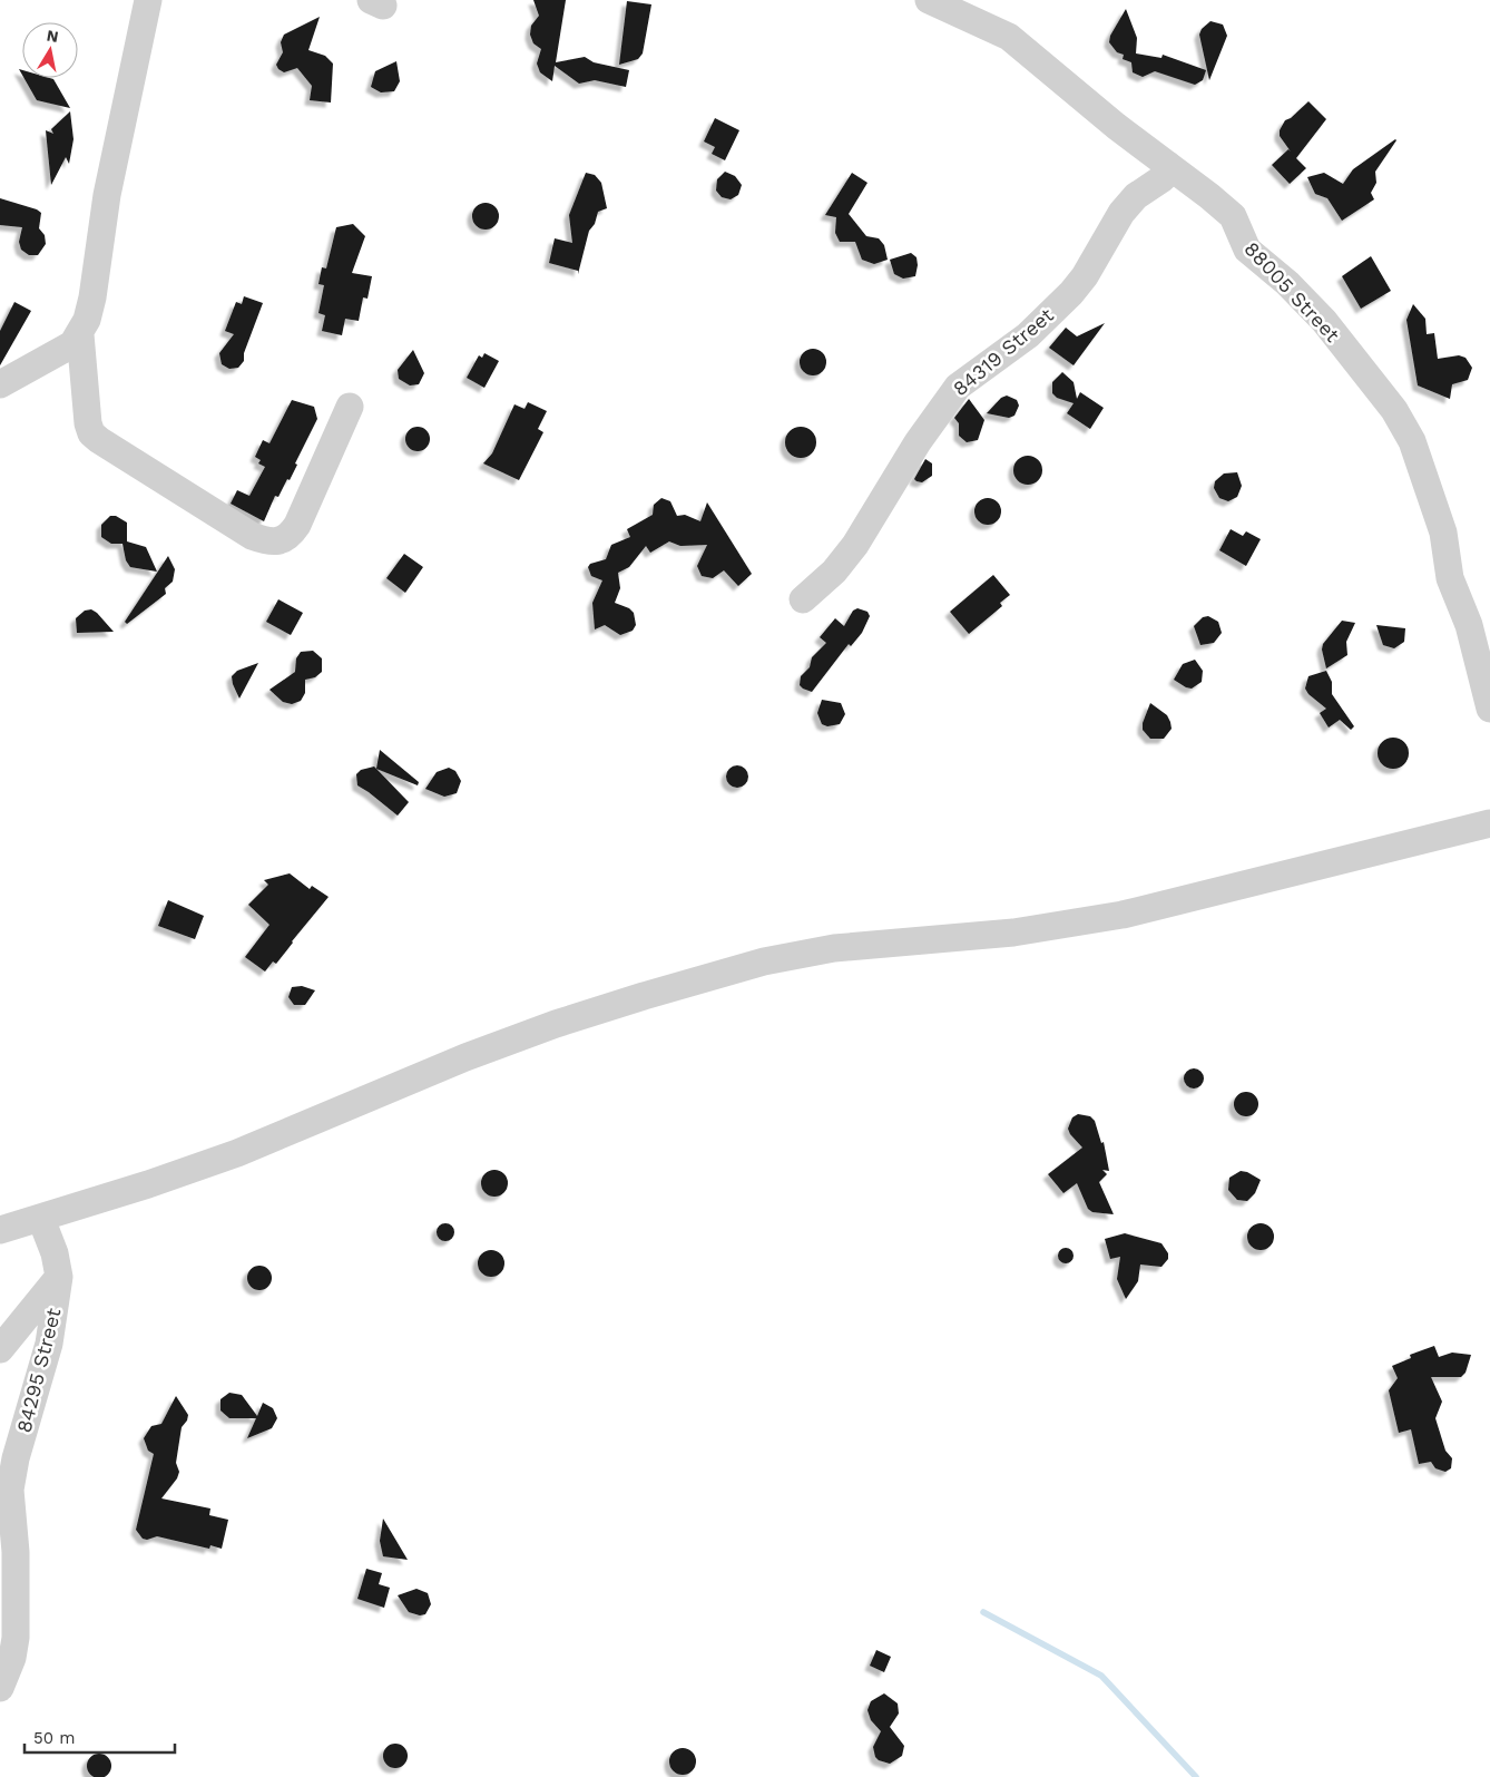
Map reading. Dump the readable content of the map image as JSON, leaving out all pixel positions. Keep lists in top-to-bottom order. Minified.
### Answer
{"streets":{"street":["88005 Street","84319 Street","84295 Street"]},"crossings":[["88005 Street","84319 Street"]],"scale_bar":"50 m","north":"top"}
